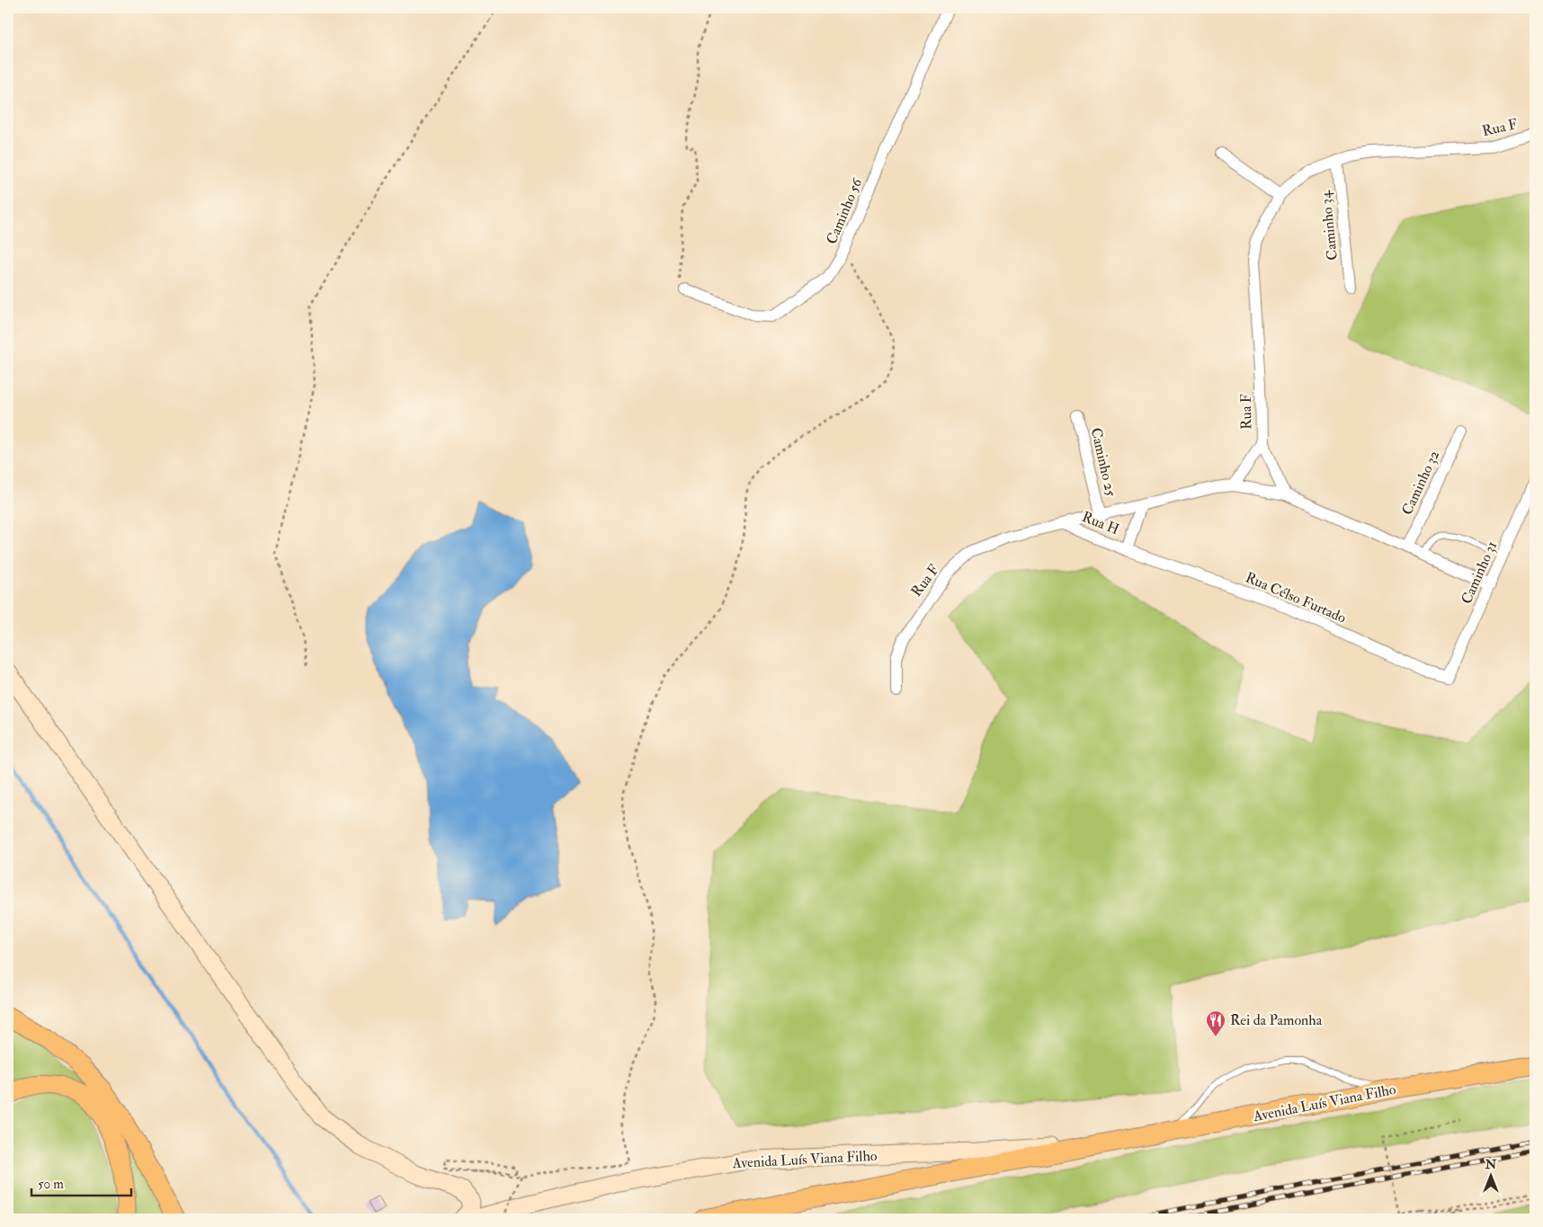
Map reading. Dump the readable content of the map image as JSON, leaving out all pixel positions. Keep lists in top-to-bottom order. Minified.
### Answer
{"streets":{"highway":["Avenida Luís Viana Filho"],"street":["Rua F","Caminho 56","Caminho 34","Caminho 25","Caminho 32","Rua H","Caminho 31","Rua Célso Furtado"]},"crossings":[["Rua F","Caminho 34"],["Rua F","Caminho 25"],["Rua F","Rua H"],["Rua H","Rua Célso Furtado"],["Caminho 31","Rua Célso Furtado"]],"places":{"restaurant":["Rei da Pamonha"]},"scale_bar":"50 m","north":"top"}
